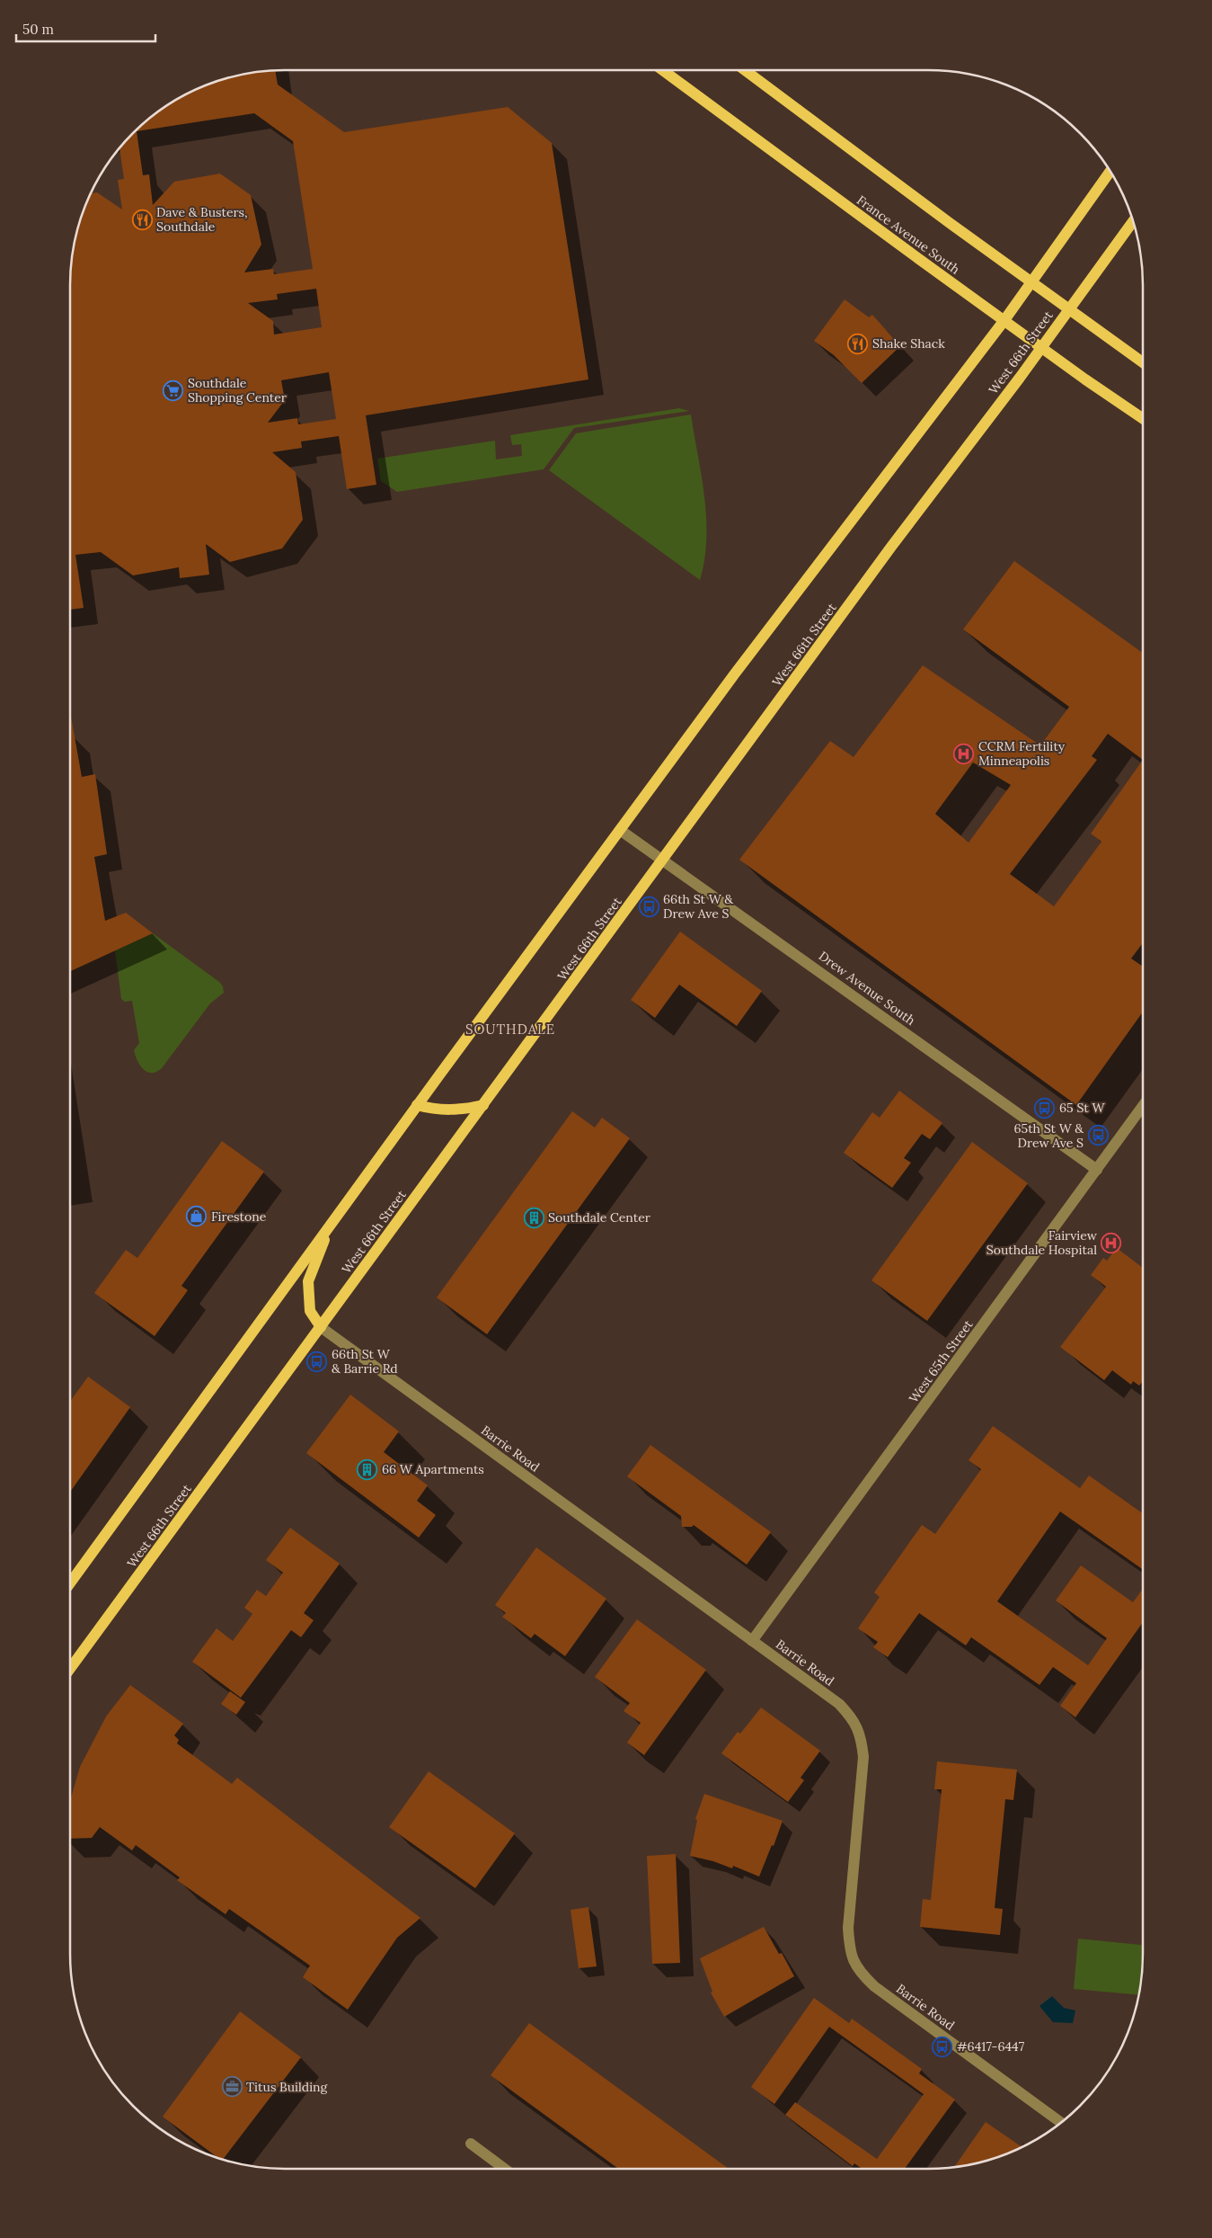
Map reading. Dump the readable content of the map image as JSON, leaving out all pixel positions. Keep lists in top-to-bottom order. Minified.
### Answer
{"streets":{"main road":["France Avenue South","West 66th Street"],"street":["Drew Avenue South","West 65th Street","Barrie Road"]},"crossings":[["France Avenue South","West 66th Street"],["West 66th Street","Drew Avenue South"],["West 66th Street","Barrie Road"],["Drew Avenue South","West 65th Street"],["West 65th Street","Barrie Road"]],"districts":["SOUTHDALE"],"places":{"restaurant":["Dave & Busters, Southdale","Shake Shack"],"supermarket":["Southdale Shopping Center"],"hospital":["CCRM Fertility Minneapolis","Fairview Southdale Hospital"],"bus stop":["66th St W & Drew Ave S","65 St W","65th St W & Drew Ave S","66th St W & Barrie Rd","#6417-6447"],"shop":["Firestone"],"building":["Southdale Center","66 W Apartments"],"office":["Titus Building"]},"scale_bar":"50 m"}
